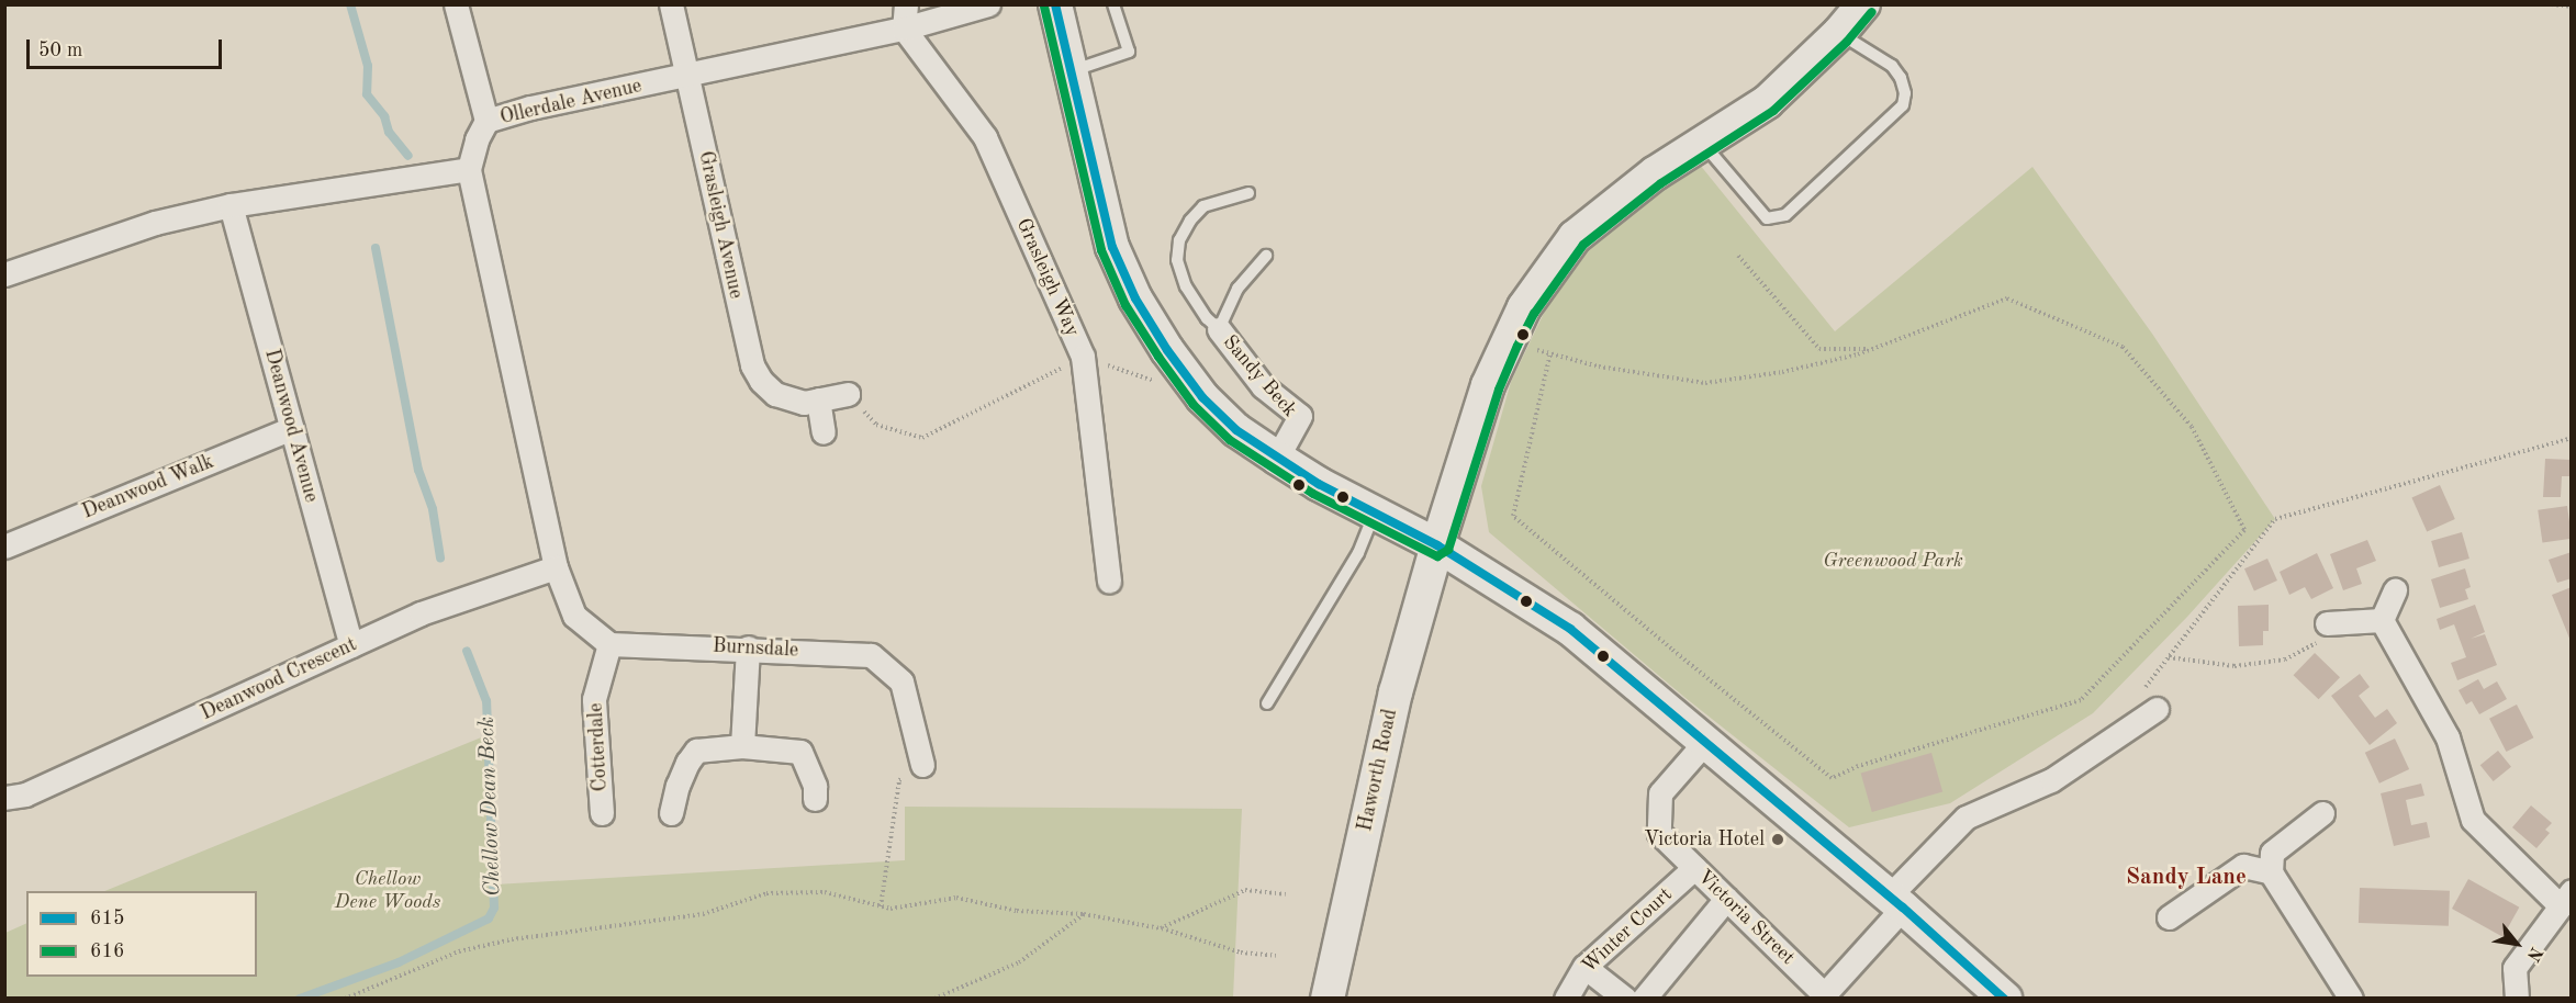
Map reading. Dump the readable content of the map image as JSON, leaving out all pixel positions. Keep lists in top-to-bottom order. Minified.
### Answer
{"streets":{"main road":["Haworth Road"],"street":["Ollerdale Avenue","Grasleigh Avenue","Grasleigh Way","Sandy Beck","Deanwood Avenue","Deanwood Walk","Burnsdale","Deanwood Crescent","Cotterdale","Victoria Street","Winter Court"]},"crossings":[["Ollerdale Avenue","Grasleigh Avenue"],["Ollerdale Avenue","Grasleigh Way"],["Ollerdale Avenue","Deanwood Crescent"],["Deanwood Avenue","Deanwood Walk"],["Deanwood Avenue","Deanwood Crescent"],["Burnsdale","Cotterdale"],["Victoria Street","Winter Court"]],"districts":["Sandy Lane"],"water":["Chellow Dean Beck"],"parks":["Greenwood Park","Chellow Dene Woods"],"places":["Victoria Hotel"],"lines":["transit line 615","transit line 616"],"legend":["615","616"],"scale_bar":"50 m","north":"bottom right"}
